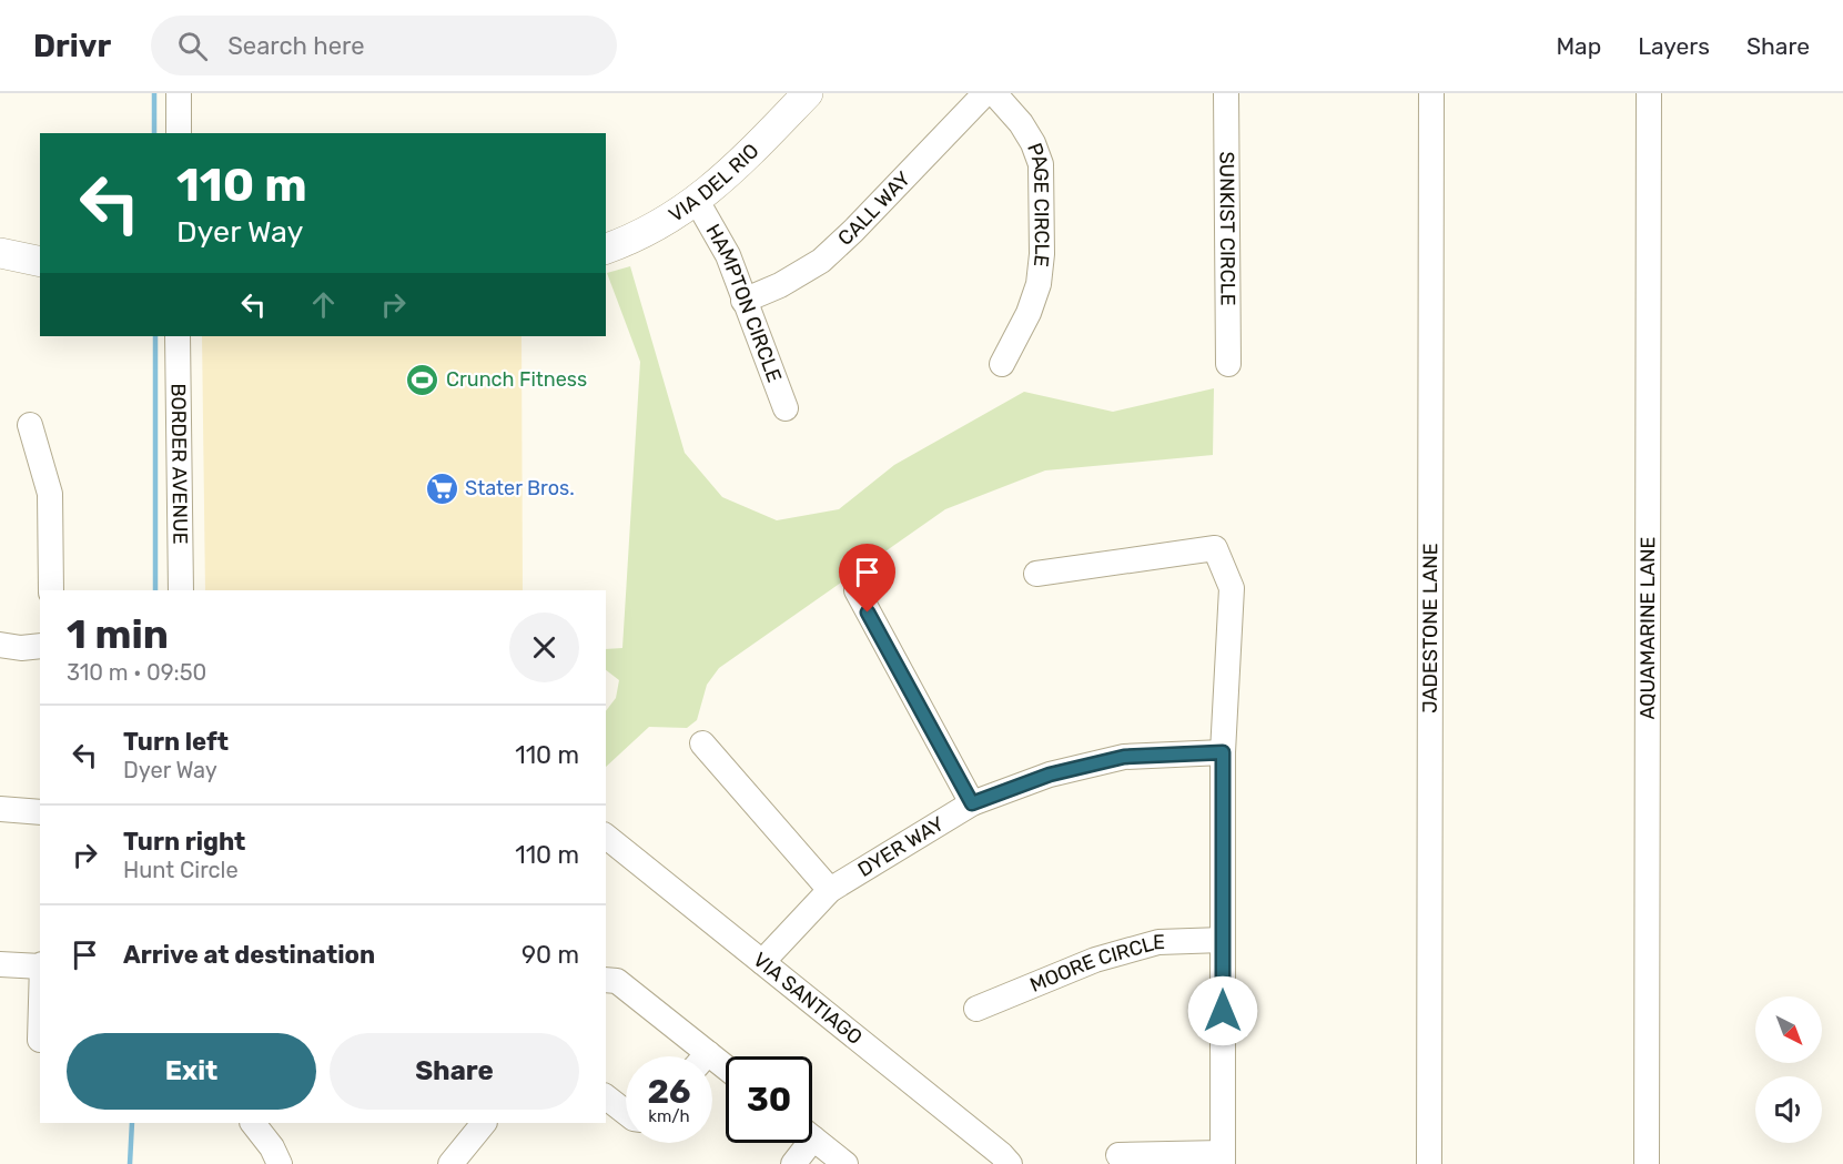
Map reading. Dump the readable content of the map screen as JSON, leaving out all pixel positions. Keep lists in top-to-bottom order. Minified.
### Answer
{"streets":{"main road":["VIA DEL RIO"],"street":["PAGE CIRCLE","CALL WAY","SUNKIST CIRCLE","HAMPTON CIRCLE","BORDER AVENUE","JADESTONE LANE","AQUAMARINE LANE","DYER WAY","MOORE CIRCLE","VIA SANTIAGO"]},"crossings":[["VIA DEL RIO","HAMPTON CIRCLE"],["CALL WAY","HAMPTON CIRCLE"],["DYER WAY","VIA SANTIAGO"]],"places":{"sports":["Crunch Fitness"],"supermarket":["Stater Bros."]},"north":"bottom right","page":{"header":"Drivr","search":"Search here","nav":["Map","Layers","Share"],"turn":["110 m","Dyer Way"],"heading":["1 min","310 m · 09:50"],"list":[{"name":"Turn left","note":"Dyer Way","value":"110 m"},{"name":"Turn right","note":"Hunt Circle","value":"110 m"},{"name":"Arrive at destination","value":"90 m"}],"buttons":["Exit","Share"],"speed":"26 km/h","limit":"30"}}
